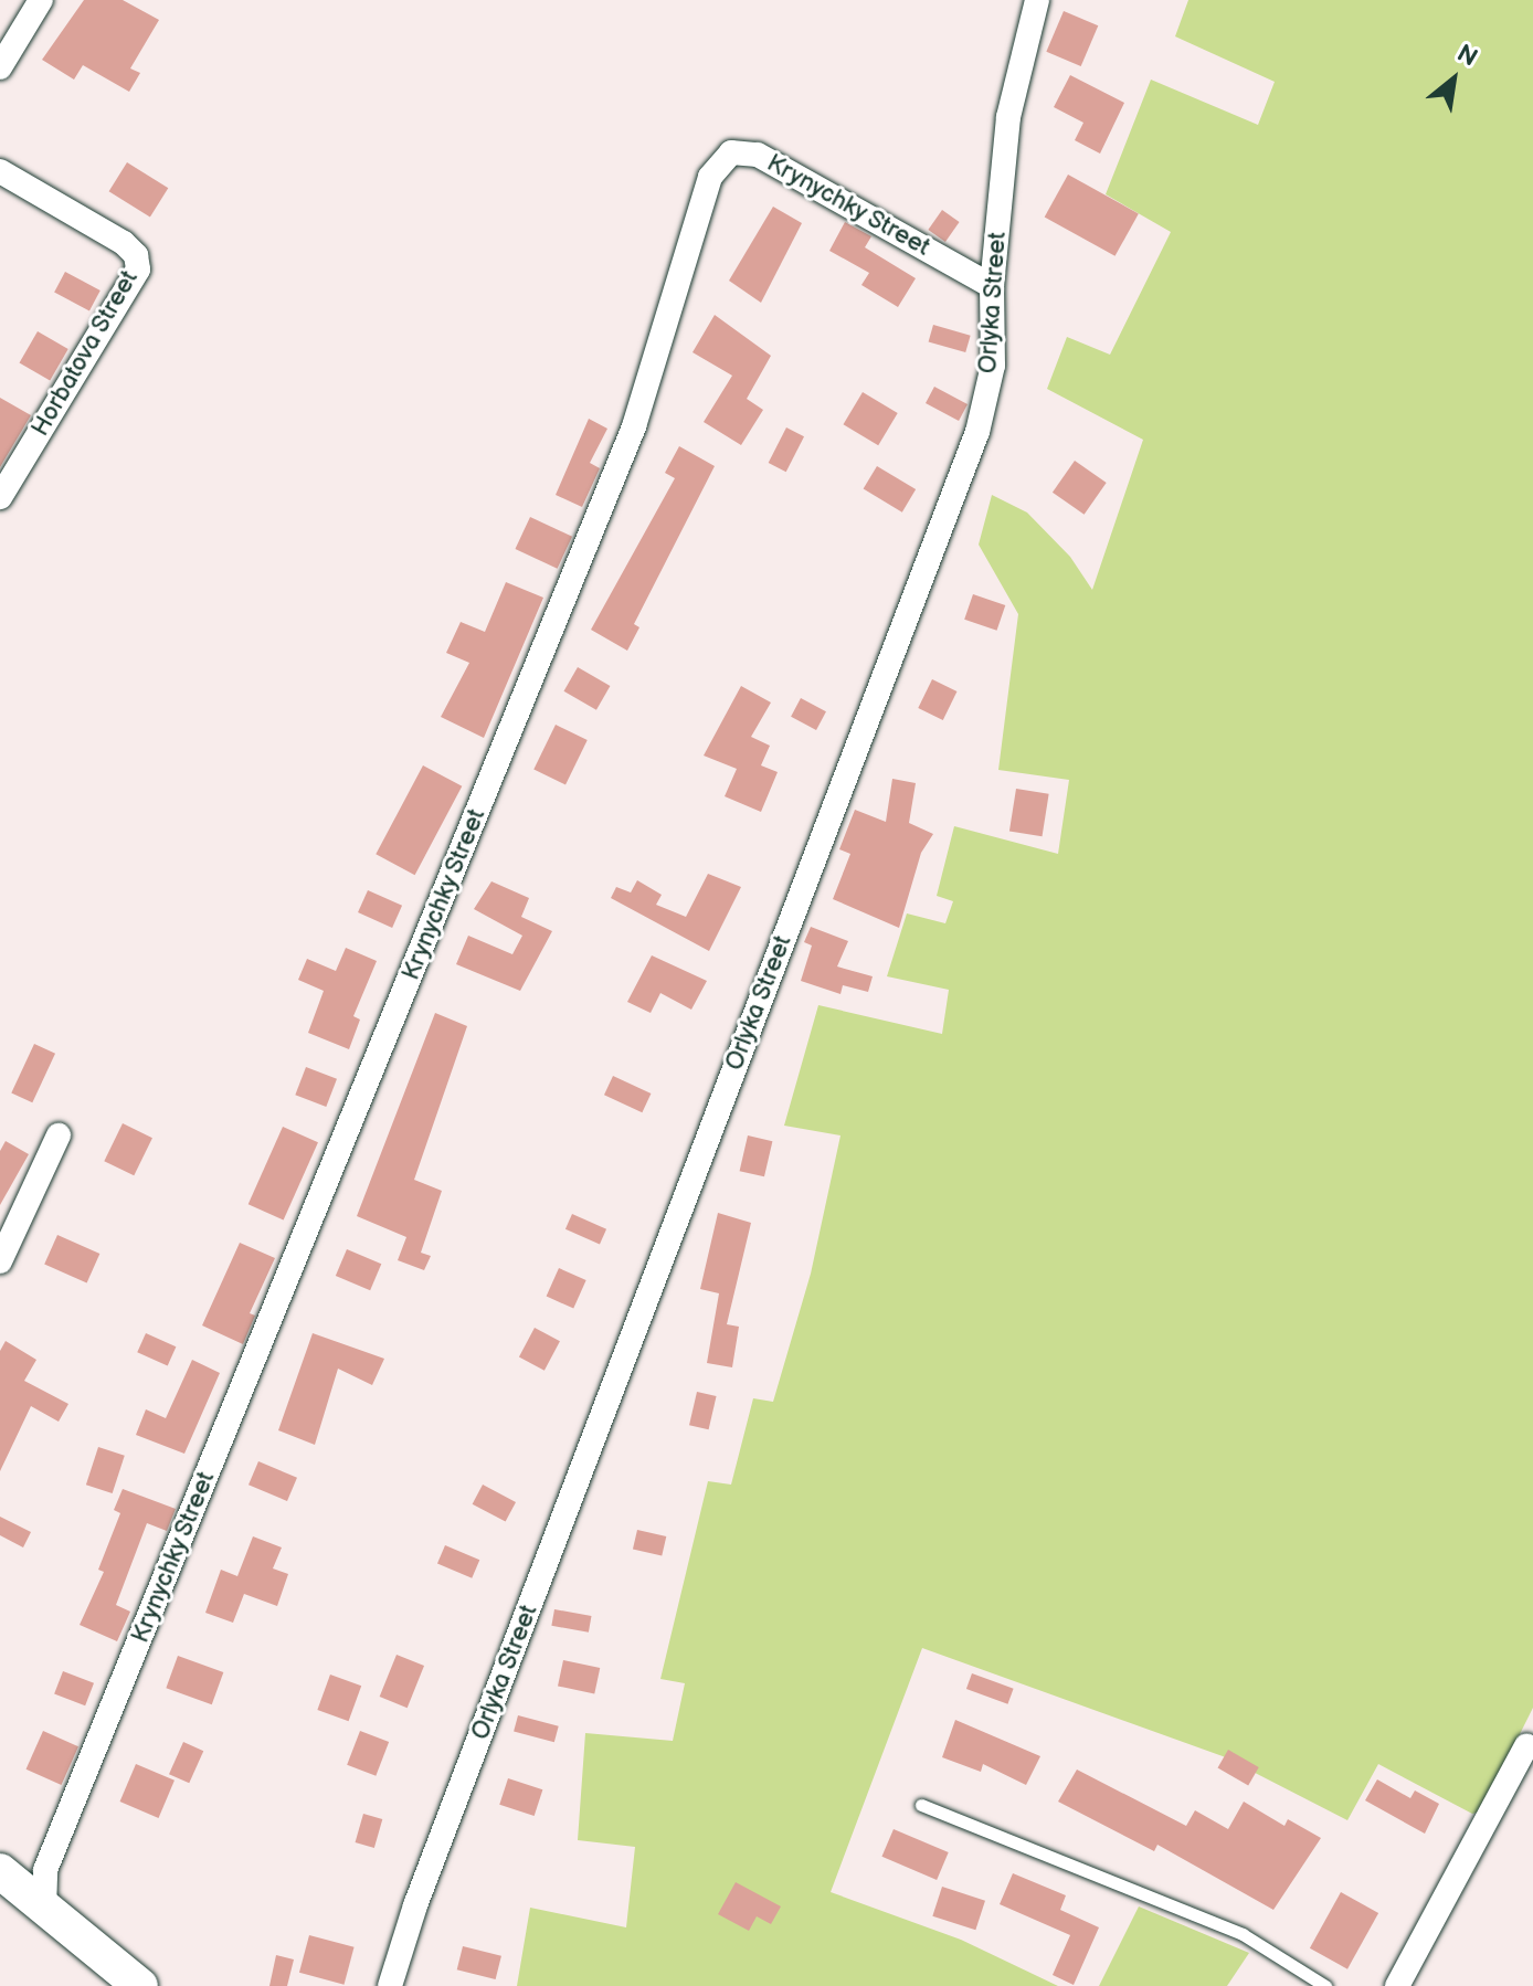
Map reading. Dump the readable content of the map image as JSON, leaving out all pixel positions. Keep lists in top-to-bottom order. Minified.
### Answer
{"streets":{"street":["Krynychky Street","Orlyka Street","Horbatova Street"]},"crossings":[["Krynychky Street","Orlyka Street"]],"north":"top right"}
